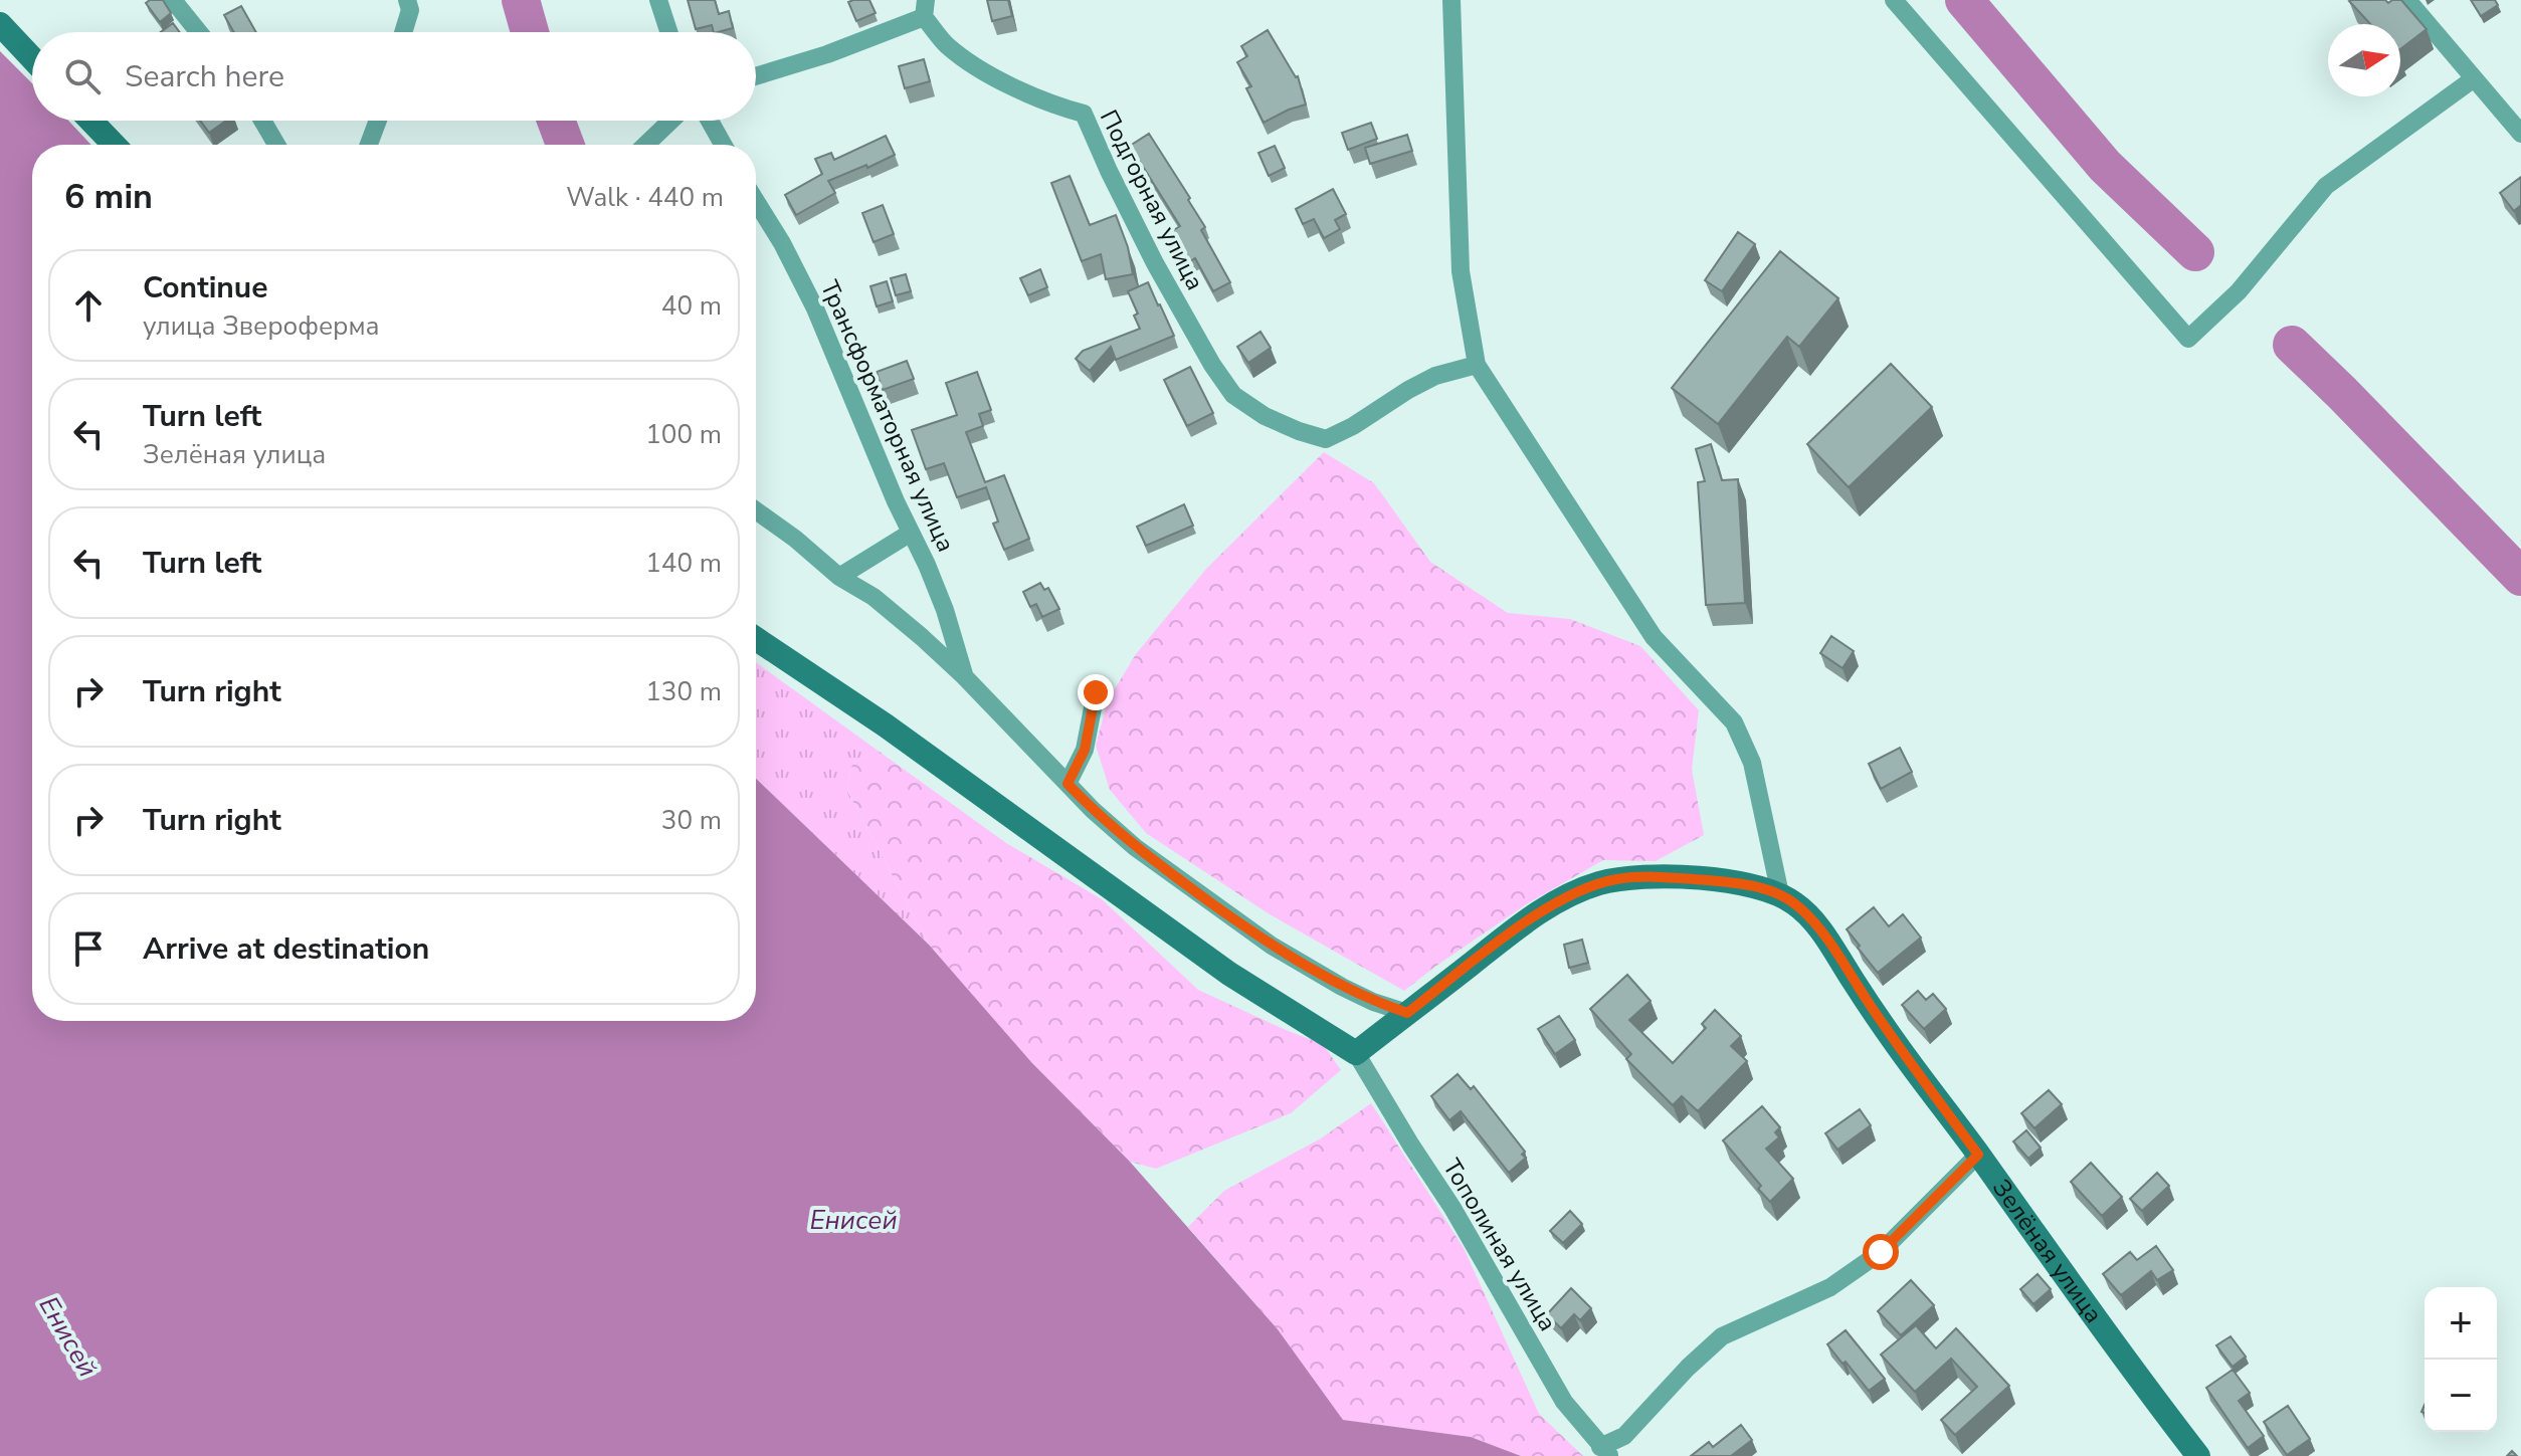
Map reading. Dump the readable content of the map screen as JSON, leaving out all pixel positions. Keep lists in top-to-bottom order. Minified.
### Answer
{"streets":{"street":["Подгорная улица","Трансформаторная улица","Тополиная улица","Зелёная улица"]},"water":["Енисей"],"north":"right","page":{"search":"Search here","heading":["6 min","Walk · 440 m"],"list":[["Continue","улица Звероферма","40 m"],["Turn left","Зелёная улица","100 m"],["Turn left","140 m"],["Turn right","130 m"],["Turn right","30 m"],"Arrive at destination"],"map_buttons":["+","−"]}}
